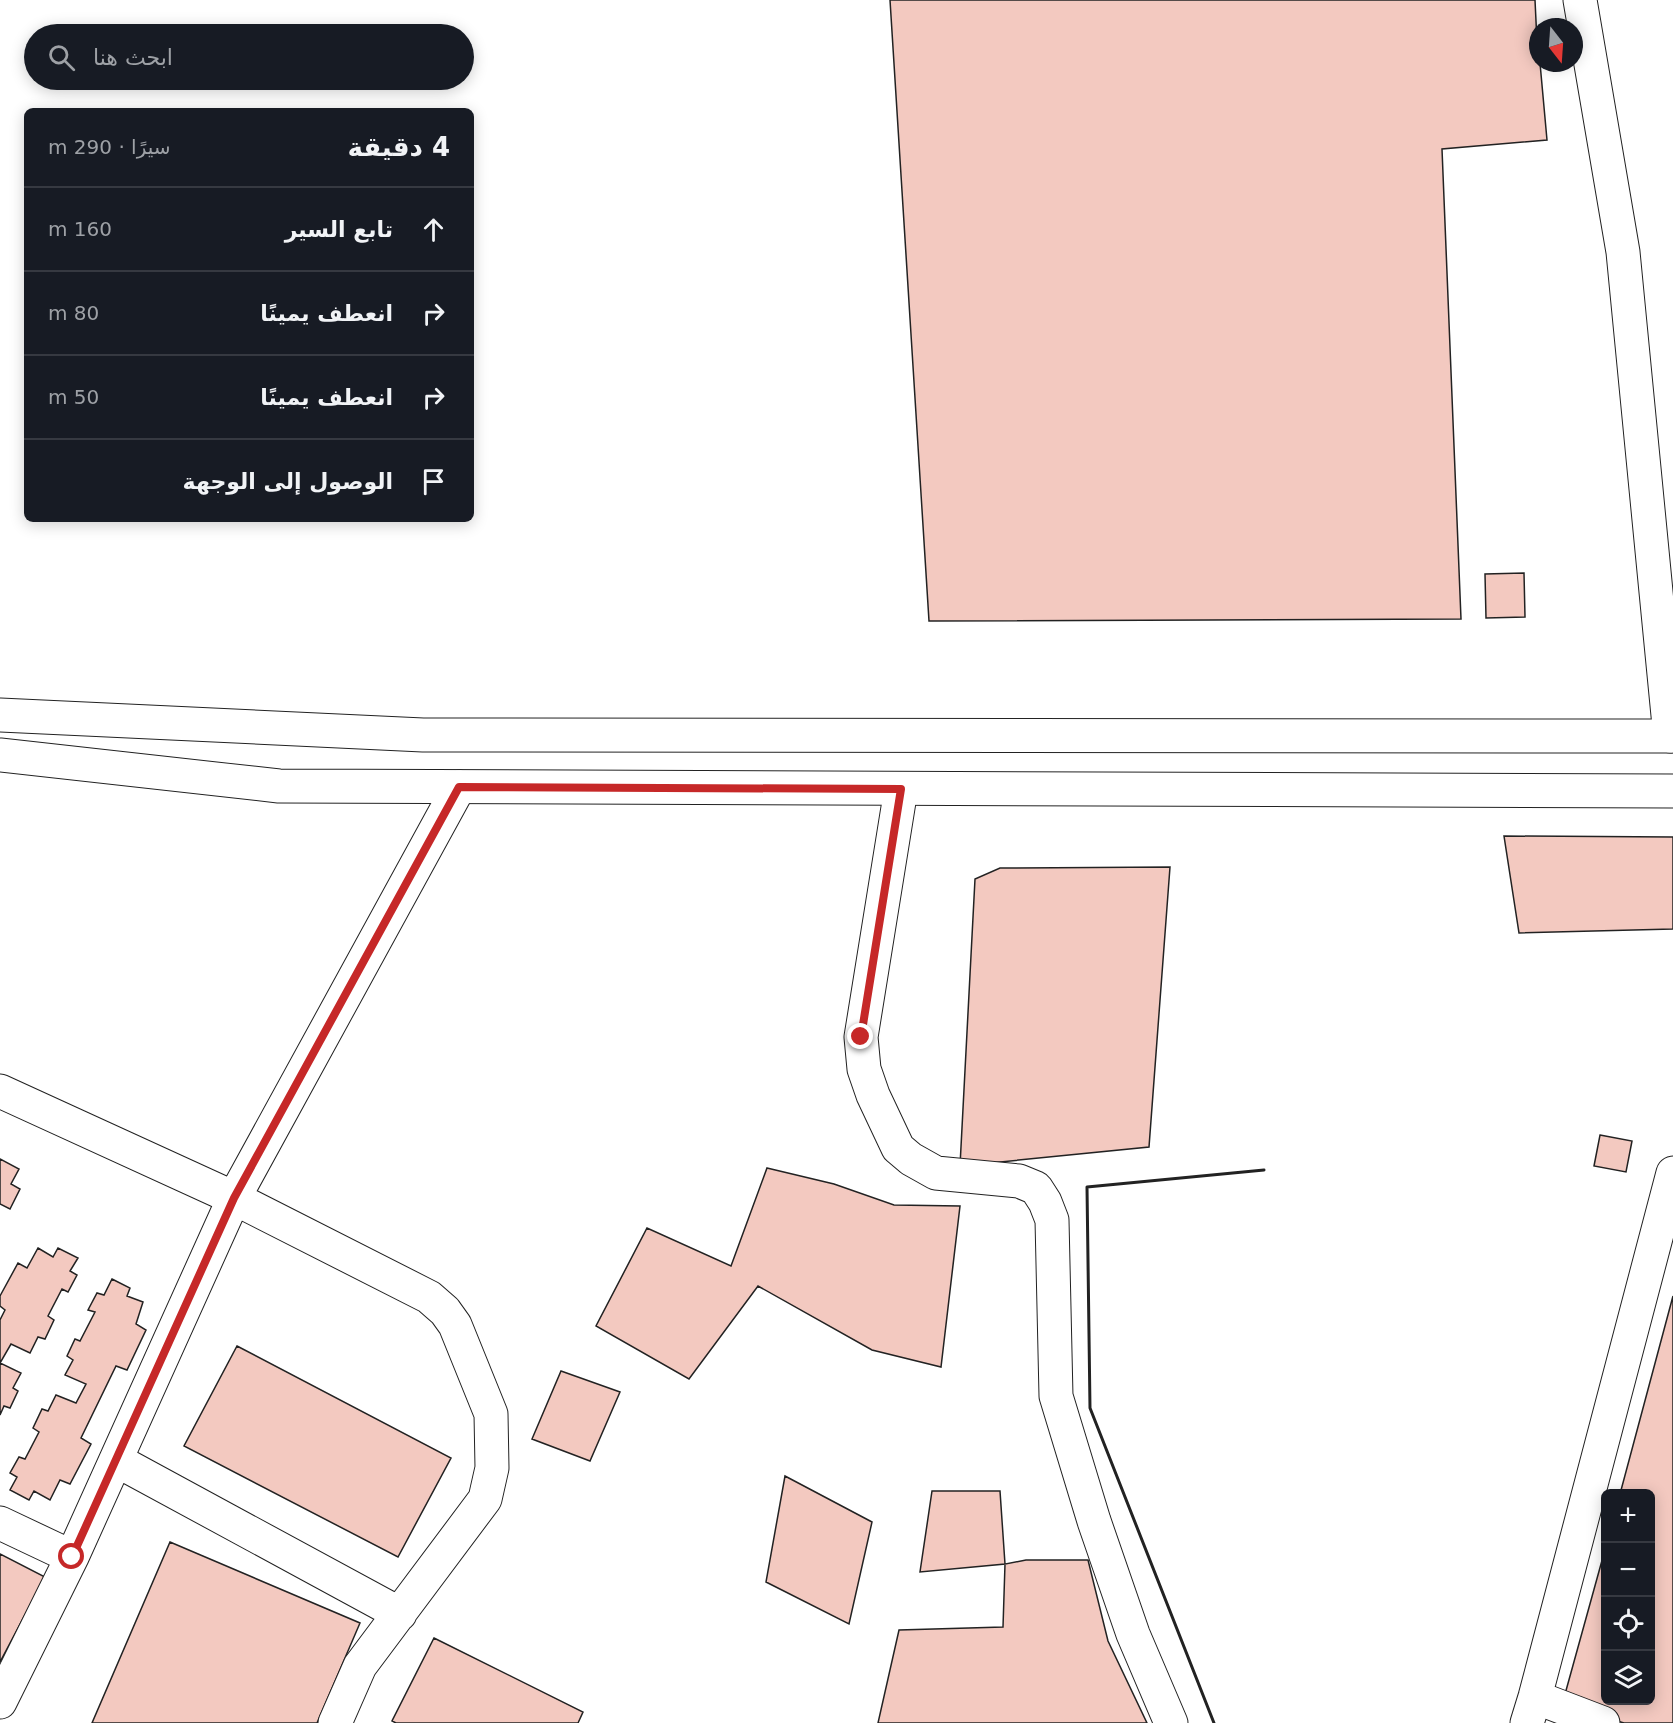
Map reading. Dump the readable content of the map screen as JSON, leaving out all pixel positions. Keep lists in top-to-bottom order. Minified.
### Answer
{"north":"bottom","page":{"search":"ابحث هنا","heading":["4 دقيقة","سيرًا · 290 m"],"list":[["تابع السير","160 m"],["انعطف يمينًا","80 m"],["انعطف يمينًا","50 m"],"الوصول إلى الوجهة"],"map_buttons":["+","−"]}}
